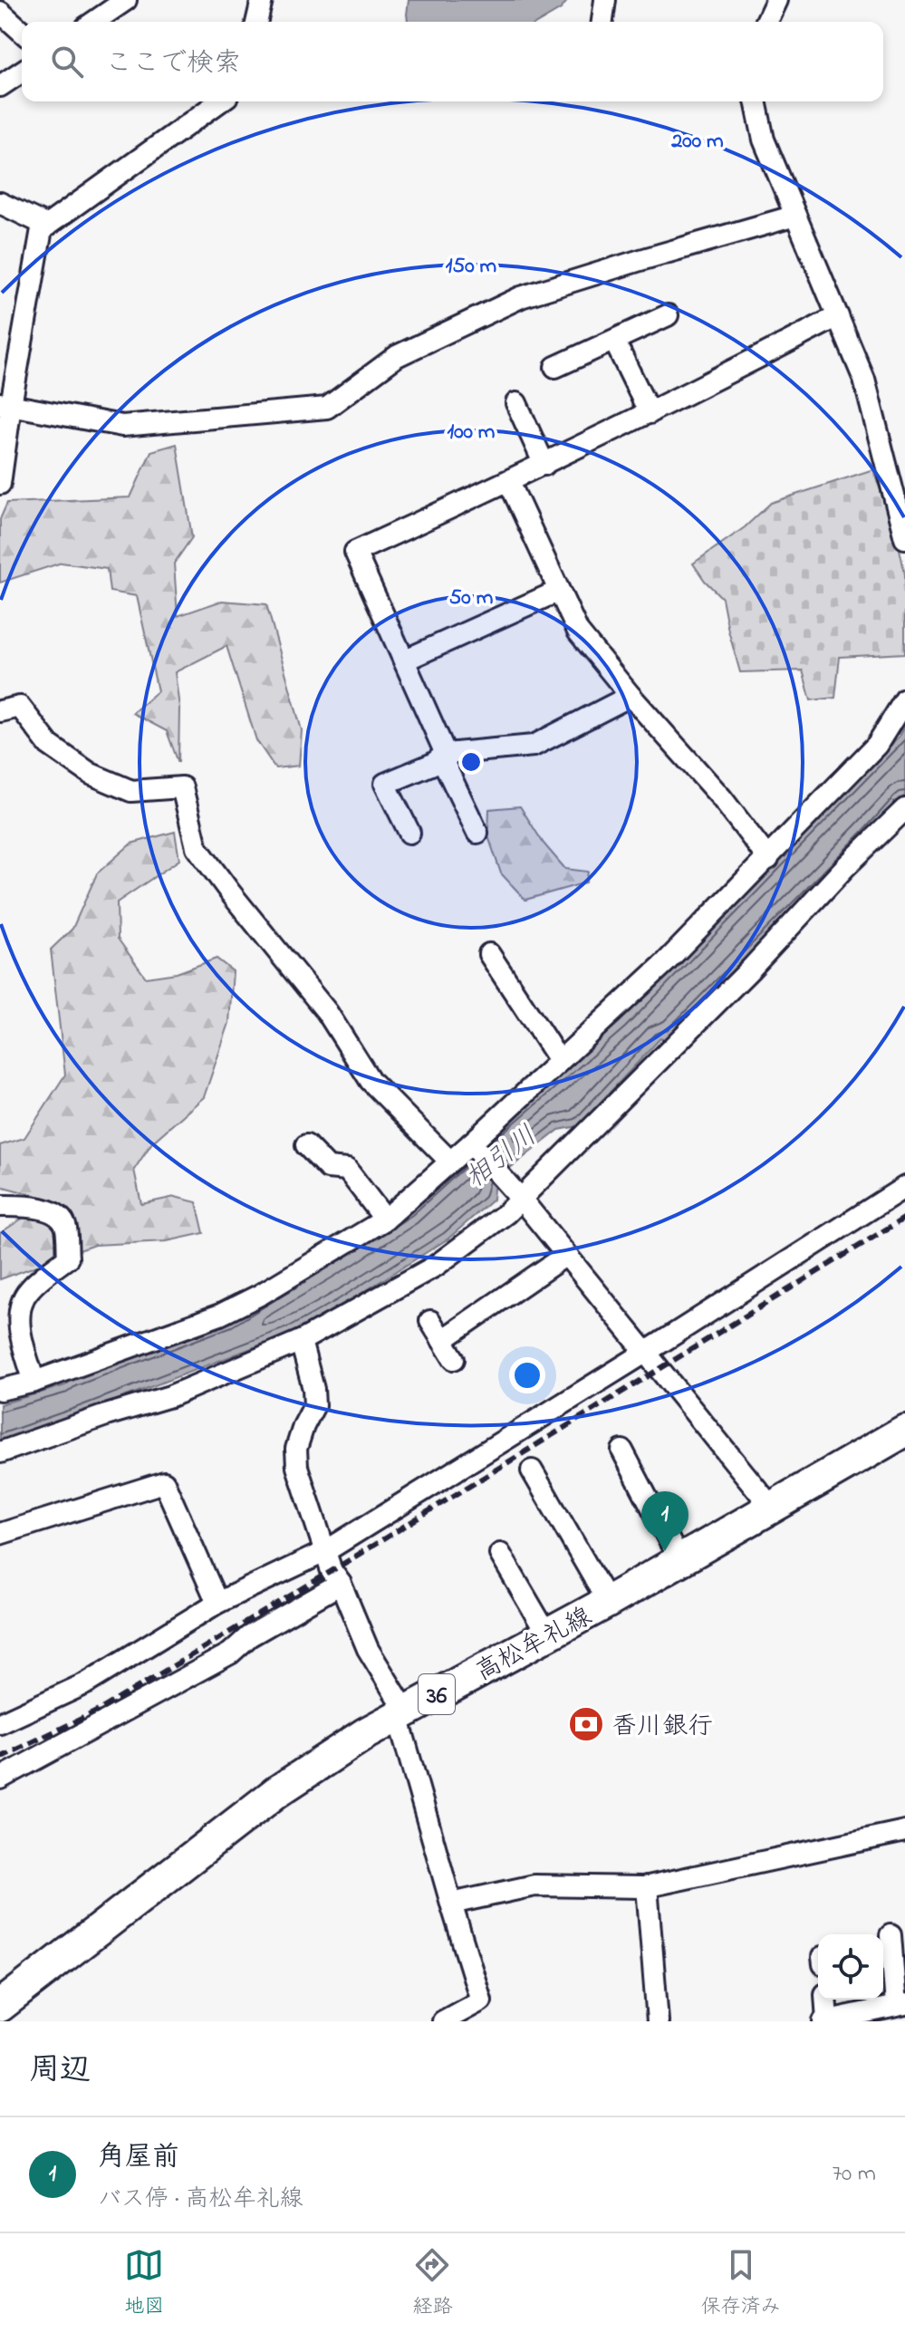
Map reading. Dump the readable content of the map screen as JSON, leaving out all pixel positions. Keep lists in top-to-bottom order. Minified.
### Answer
{"streets":{"main road":["高松牟礼線","36"]},"water":["相引川"],"places":{"bank":["香川銀行"]},"page":{"search":"ここで検索","pins":"1","heading":"周辺","list":[{"mark":"1","name":"角屋前","note":"バス停 · 高松牟礼線","value":"70 m"}],"nav":["地図","経路","保存済み"]},"rings":["200 m","150 m","100 m","50 m"]}
